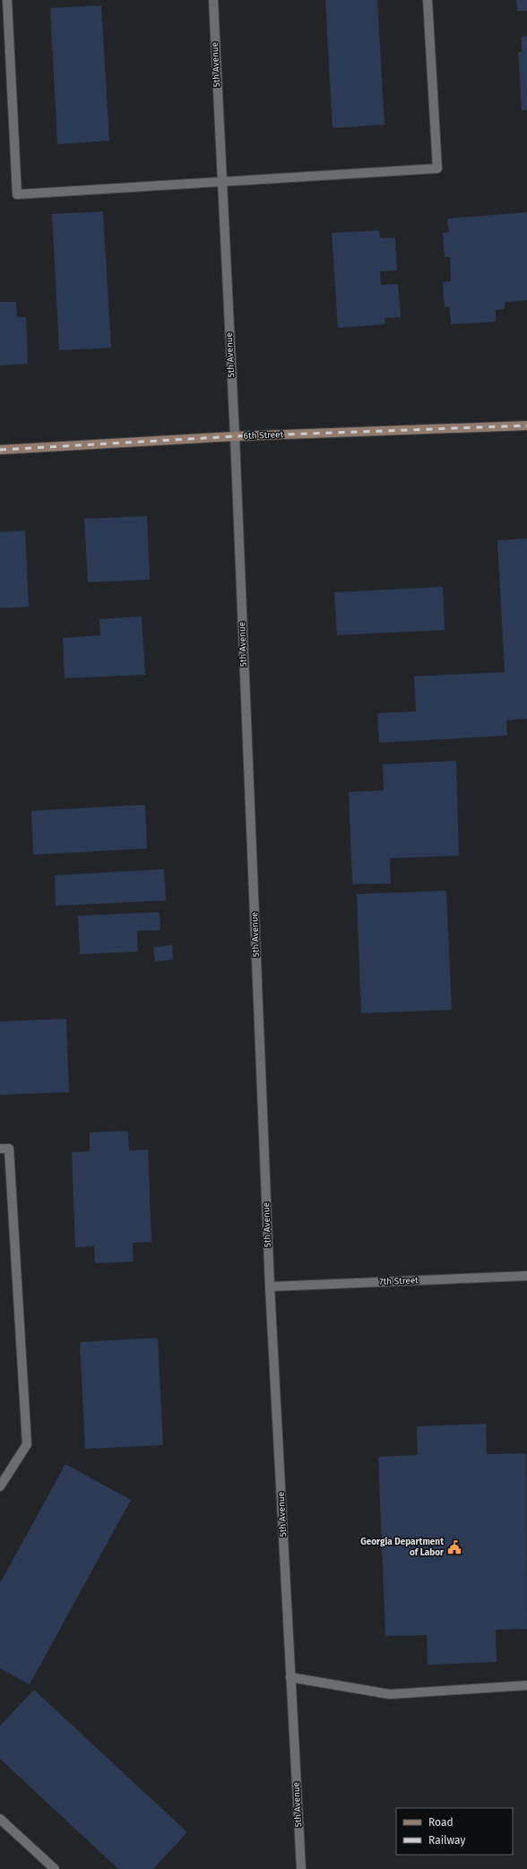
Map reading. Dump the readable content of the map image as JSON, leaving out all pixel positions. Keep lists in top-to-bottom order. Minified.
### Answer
{"streets":{"street":["5th Avenue","6th Street","7th Street"]},"crossings":[["5th Avenue","6th Street"],["5th Avenue","7th Street"]],"places":{"public building":["Georgia Department of Labor"]},"legend":["Road","Railway"]}
